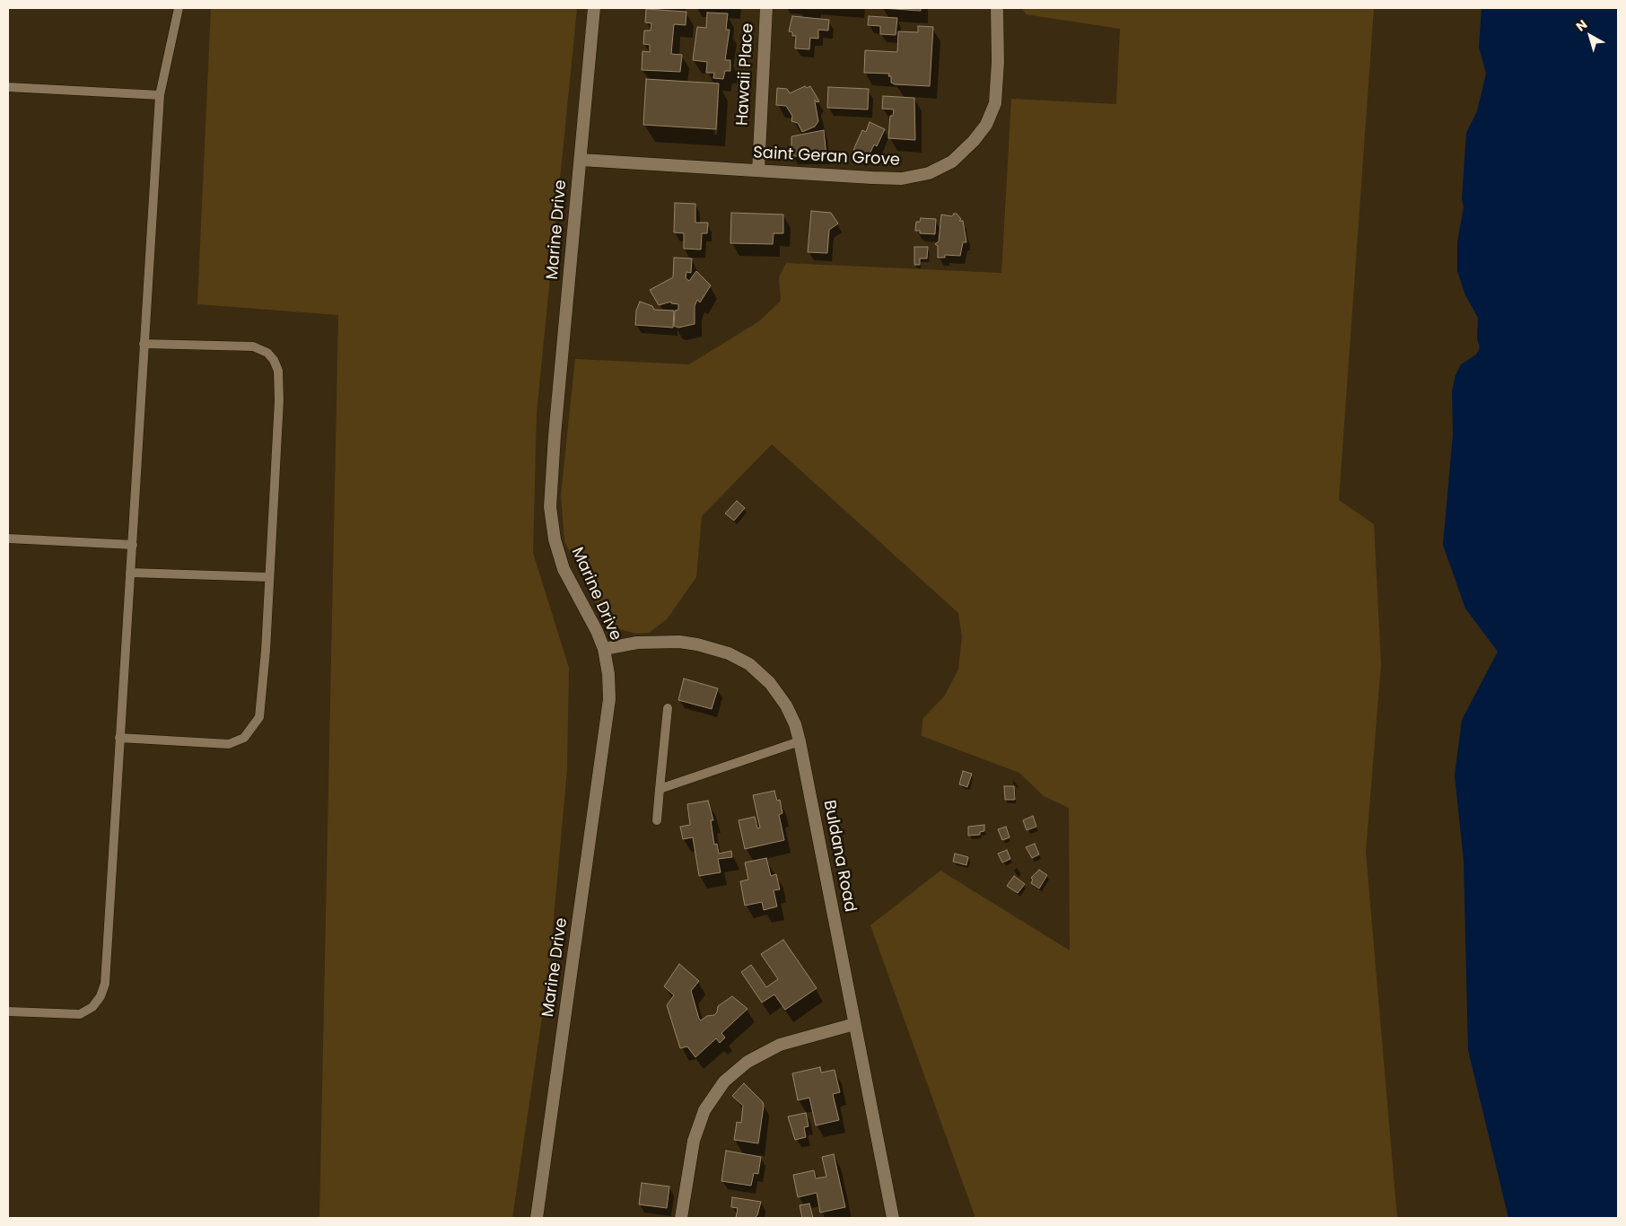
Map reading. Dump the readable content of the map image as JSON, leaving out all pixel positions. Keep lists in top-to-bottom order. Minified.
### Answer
{"streets":{"street":["Hawaii Place","Saint Geran Grove","Marine Drive","Buldana Road"]},"crossings":[["Hawaii Place","Saint Geran Grove"],["Saint Geran Grove","Marine Drive"],["Marine Drive","Buldana Road"]],"north":"top left"}
